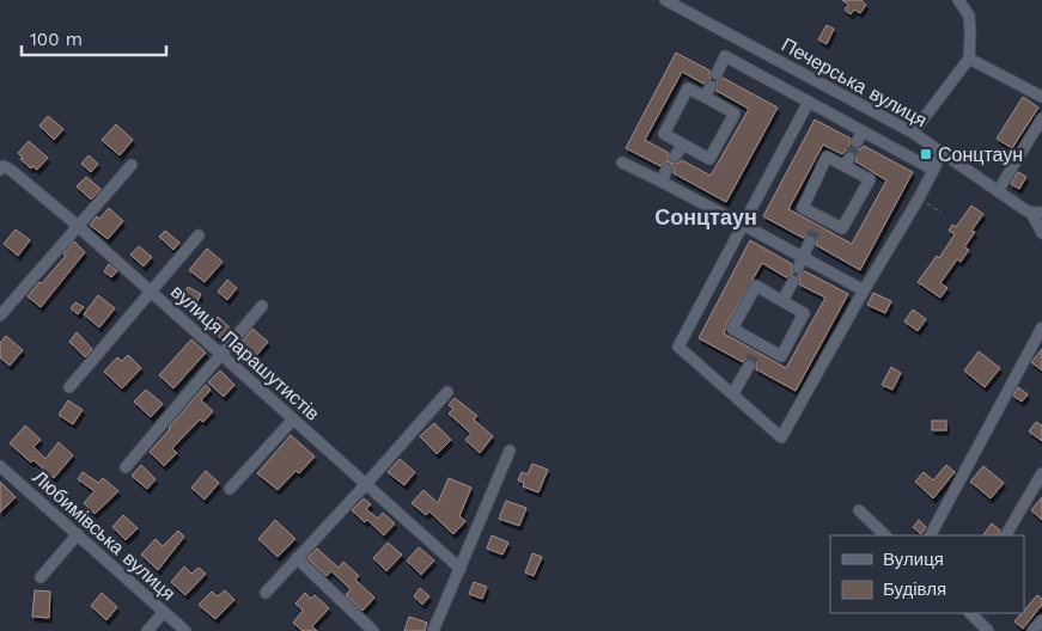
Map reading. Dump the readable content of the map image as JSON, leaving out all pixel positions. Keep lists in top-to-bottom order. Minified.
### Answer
{"streets":{"street":["Печерська вулиця","вулиця Парашутистів","Любимівська вулиця"]},"districts":["Сонцтаун"],"places":{"transit":["Сонцтаун"]},"legend":["Вулиця","Будівля"],"scale_bar":"100 m"}
